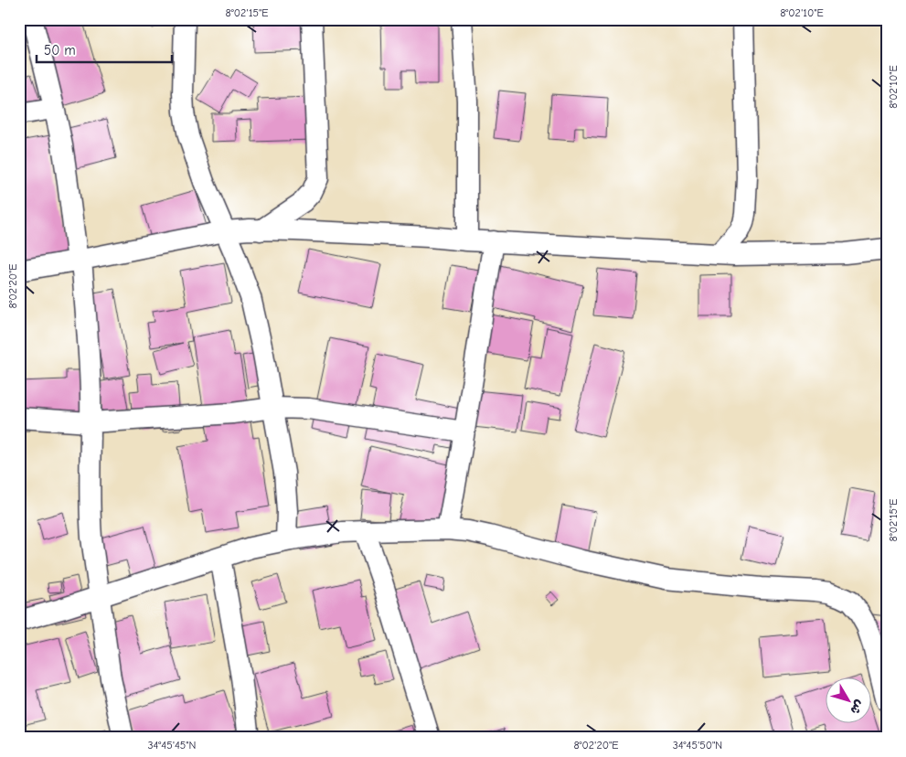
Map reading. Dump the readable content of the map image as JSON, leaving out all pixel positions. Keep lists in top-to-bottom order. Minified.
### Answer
{"scale_bar":"50 m","north":"bottom right","coordinates":["8°02'15\"E","8°02'10\"E","8°02'20\"E","34°45'45\"N","34°45'50\"N"]}
